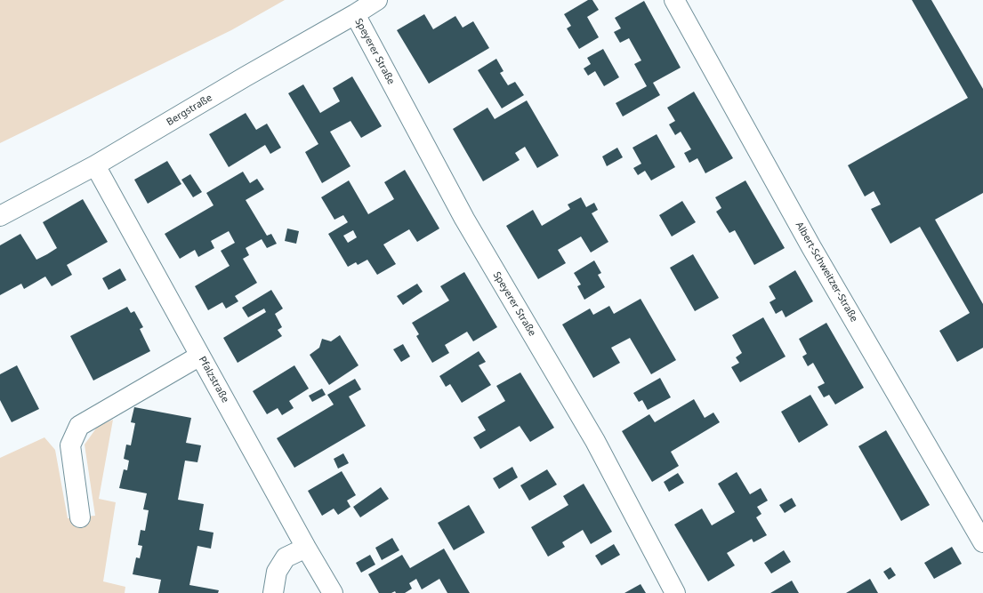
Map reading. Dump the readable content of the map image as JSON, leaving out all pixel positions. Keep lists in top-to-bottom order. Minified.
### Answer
{"streets":{"street":["Speyerer Straße","Bergstraße","Albert-Schweitzer-Straße","Pfalzstraße"]},"crossings":[["Speyerer Straße","Bergstraße"],["Bergstraße","Pfalzstraße"]]}
